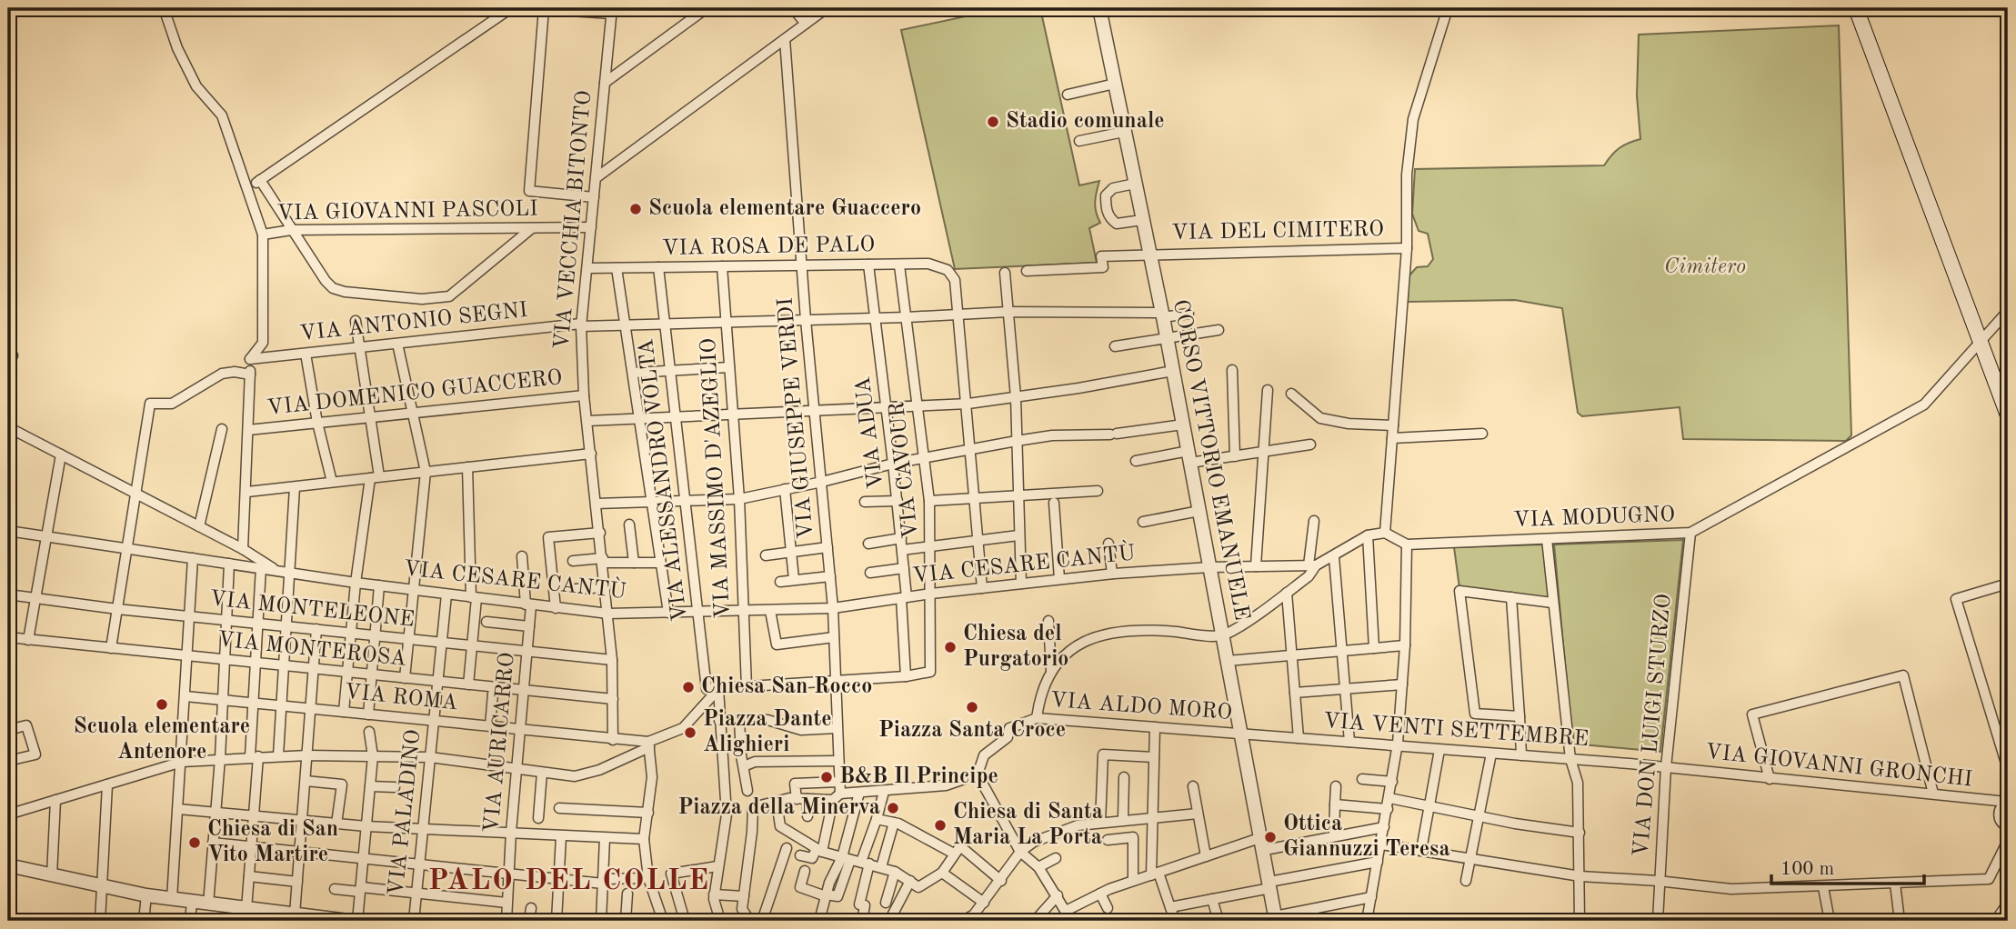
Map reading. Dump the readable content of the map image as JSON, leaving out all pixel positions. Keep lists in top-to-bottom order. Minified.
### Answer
{"streets":{"street":["VIA GIOVANNI PASCOLI","VIA VECCHIA BITONTO","VIA DEL CIMITERO","VIA ROSA DE PALO","VIA ANTONIO SEGNI","VIA DOMENICO GUACCERO","VIA GIUSEPPE VERDI","VIA ADUA","CORSO VITTORIO EMANUELE","VIA CAVOUR","VIA MASSIMO D'AZEGLIO","VIA ALESSANDRO VOLTA","VIA MODUGNO","VIA CESARE CANTÙ","VIA MONTELEONE","VIA MONTEROSA","VIA ROMA","VIA ALDO MORO","VIA DON LUIGI STURZO","VIA VENTI SETTEMBRE","VIA AURICARRO","VIA GIOVANNI GRONCHI","VIA PALADINO"]},"crossings":[["VIA GIOVANNI PASCOLI","VIA VECCHIA BITONTO"],["VIA VECCHIA BITONTO","VIA ROSA DE PALO"],["VIA VECCHIA BITONTO","VIA ANTONIO SEGNI"],["VIA VECCHIA BITONTO","VIA DOMENICO GUACCERO"],["VIA VECCHIA BITONTO","VIA CESARE CANTÙ"],["VIA VECCHIA BITONTO","VIA MONTELEONE"],["VIA VECCHIA BITONTO","VIA MONTEROSA"],["VIA VECCHIA BITONTO","VIA ROMA"],["VIA DEL CIMITERO","CORSO VITTORIO EMANUELE"],["VIA ROSA DE PALO","VIA ANTONIO SEGNI"],["VIA ROSA DE PALO","VIA GIUSEPPE VERDI"],["VIA ROSA DE PALO","VIA ADUA"],["VIA ROSA DE PALO","VIA CAVOUR"],["VIA ROSA DE PALO","VIA MASSIMO D'AZEGLIO"],["VIA ROSA DE PALO","VIA ALESSANDRO VOLTA"],["VIA ANTONIO SEGNI","VIA GIUSEPPE VERDI"],["VIA ANTONIO SEGNI","VIA ADUA"],["VIA ANTONIO SEGNI","CORSO VITTORIO EMANUELE"],["VIA ANTONIO SEGNI","VIA CAVOUR"],["VIA ANTONIO SEGNI","VIA MASSIMO D'AZEGLIO"],["VIA ANTONIO SEGNI","VIA ALESSANDRO VOLTA"],["VIA GIUSEPPE VERDI","VIA CESARE CANTÙ"],["VIA ADUA","VIA CAVOUR"],["VIA ADUA","VIA CESARE CANTÙ"],["CORSO VITTORIO EMANUELE","VIA CESARE CANTÙ"],["CORSO VITTORIO EMANUELE","VIA ALDO MORO"],["CORSO VITTORIO EMANUELE","VIA VENTI SETTEMBRE"],["VIA CAVOUR","VIA CESARE CANTÙ"],["VIA MASSIMO D'AZEGLIO","VIA CESARE CANTÙ"],["VIA ALESSANDRO VOLTA","VIA CESARE CANTÙ"],["VIA MODUGNO","VIA DON LUIGI STURZO"],["VIA CESARE CANTÙ","VIA AURICARRO"],["VIA CESARE CANTÙ","VIA PALADINO"],["VIA MONTELEONE","VIA AURICARRO"],["VIA MONTELEONE","VIA PALADINO"],["VIA MONTEROSA","VIA AURICARRO"],["VIA MONTEROSA","VIA PALADINO"],["VIA ROMA","VIA AURICARRO"],["VIA ROMA","VIA PALADINO"],["VIA ALDO MORO","VIA VENTI SETTEMBRE"],["VIA DON LUIGI STURZO","VIA VENTI SETTEMBRE"],["VIA DON LUIGI STURZO","VIA GIOVANNI GRONCHI"],["VIA VENTI SETTEMBRE","VIA GIOVANNI GRONCHI"]],"districts":["PALO DEL COLLE"],"parks":["Cimitero"],"places":["Stadio comunale","Scuola elementare Guaccero","Chiesa del Purgatorio","Chiesa San Rocco","Scuola elementare Antenore","Piazza Santa Croce","Piazza Dante Alighieri","B&B Il Principe","Piazza della Minerva","Chiesa di Santa Maria La Porta","Ottica Giannuzzi Teresa","Chiesa di San Vito Martire"],"scale_bar":"100 m"}
